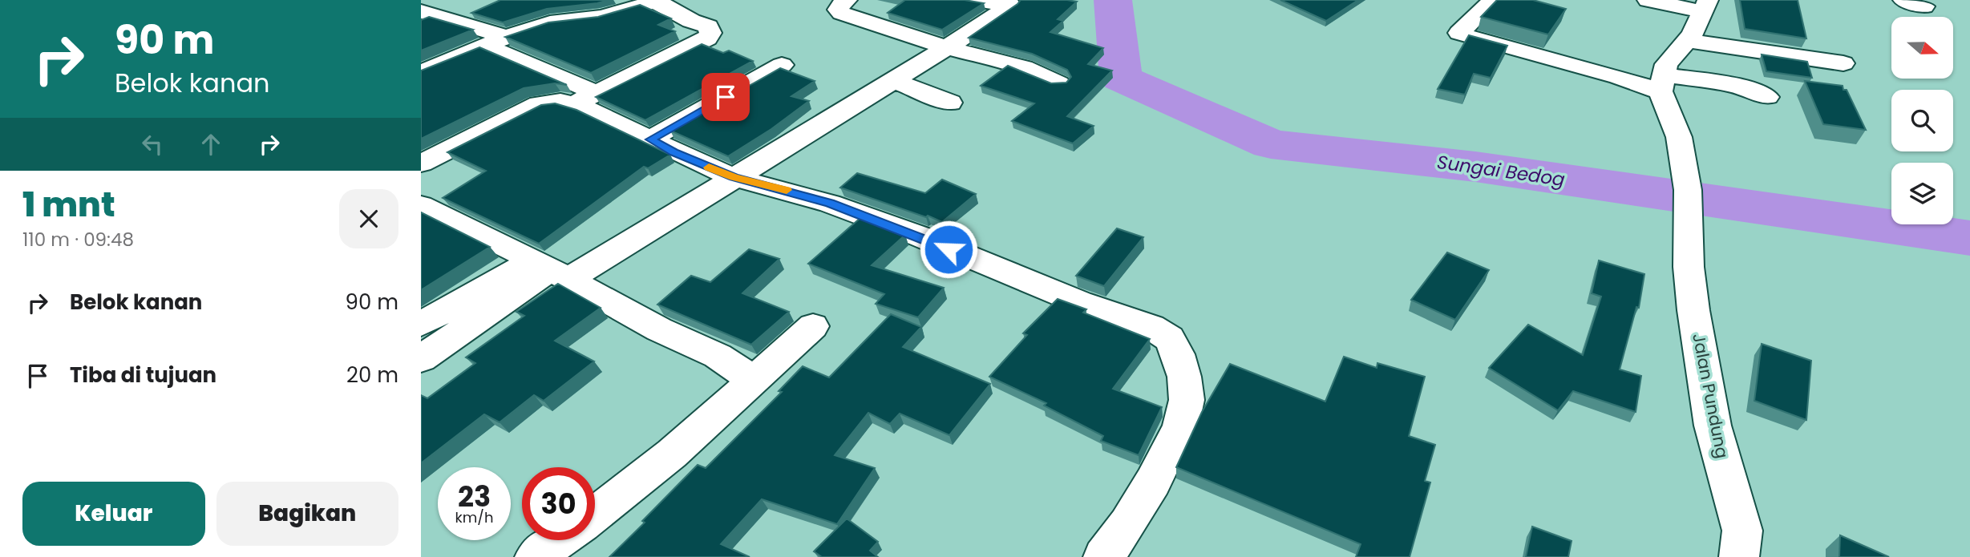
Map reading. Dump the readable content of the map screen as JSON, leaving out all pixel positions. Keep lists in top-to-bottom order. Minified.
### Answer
{"streets":{"street":["Jalan Pundung"]},"water":["Sungai Bedog"],"north":"right","page":{"turn":["90 m","Belok kanan"],"heading":["1 mnt","110 m · 09:48"],"list":[{"name":"Belok kanan","value":"90 m"},{"name":"Tiba di tujuan","value":"20 m"}],"speed":"23 km/h","limit":"30","buttons":["Keluar","Bagikan"]}}
